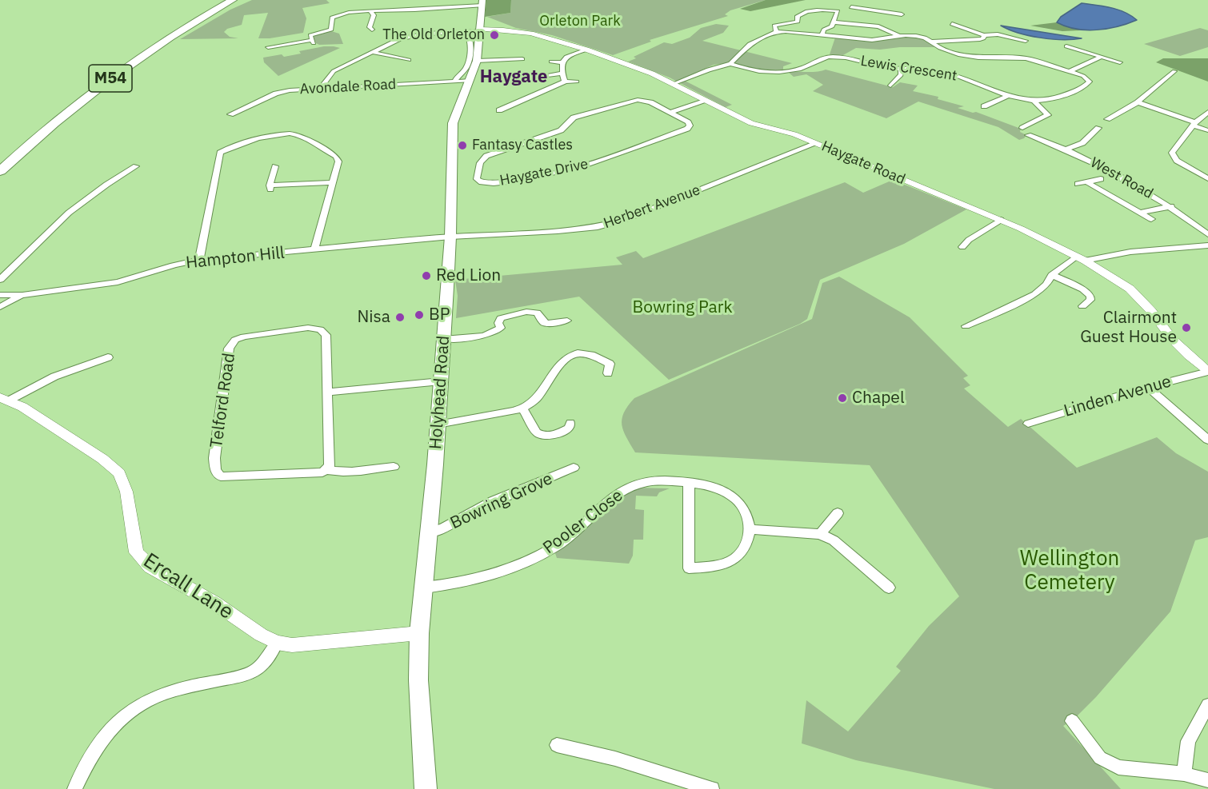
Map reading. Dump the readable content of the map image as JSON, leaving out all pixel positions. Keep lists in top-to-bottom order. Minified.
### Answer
{"streets":{"highway":["M54"],"main road":["Holyhead Road"],"street":["Lewis Crescent","Avondale Road","Haygate Road","Haygate Drive","West Road","Herbert Avenue","Hampton Hill","Linden Avenue","Telford Road","Bowring Grove","Pooler Close","Ercall Lane"]},"crossings":[["Avondale Road","Holyhead Road"],["Haygate Road","Herbert Avenue"],["Haygate Road","Holyhead Road"],["Haygate Road","Linden Avenue"],["Herbert Avenue","Hampton Hill"],["Herbert Avenue","Holyhead Road"],["Hampton Hill","Holyhead Road"],["Holyhead Road","Bowring Grove"],["Holyhead Road","Pooler Close"],["Holyhead Road","Ercall Lane"]],"districts":["Haygate"],"parks":["Orleton Park","Bowring Park","Wellington Cemetery"],"places":["The Old Orleton","Fantasy Castles","Red Lion","BP","Nisa","Clairmont Guest House","Chapel"]}
